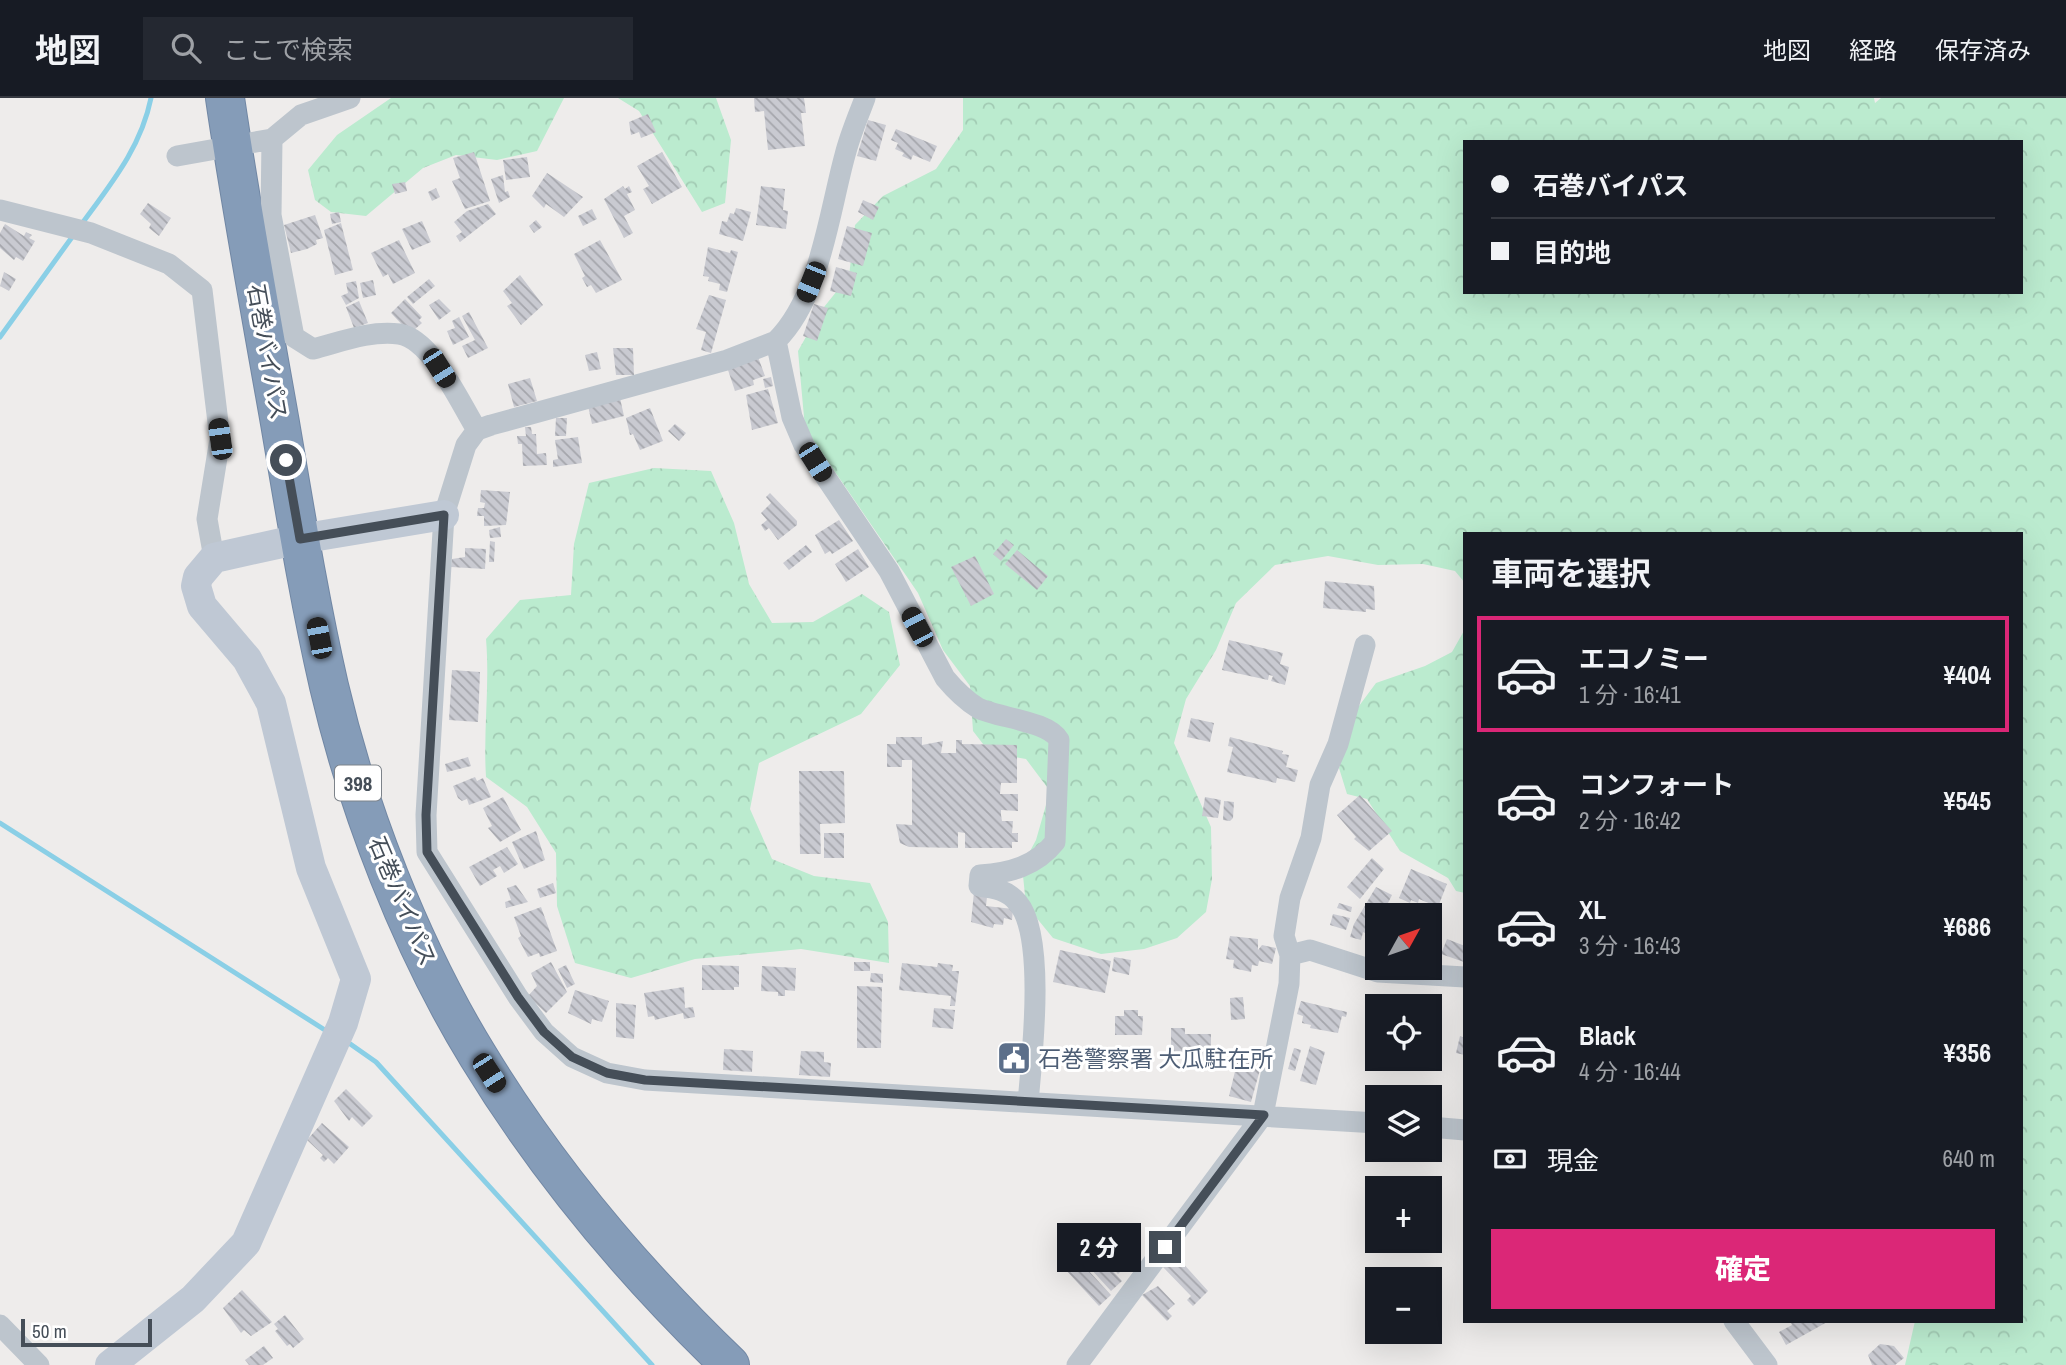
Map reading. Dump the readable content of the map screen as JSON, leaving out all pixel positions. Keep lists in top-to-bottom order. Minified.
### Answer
{"streets":{"highway":["石巻バイパス","398"]},"places":{"public building":["石巻警察署 大瓜駐在所"]},"scale_bar":"50 m","north":"top right","page":{"header":"地図","search":"ここで検索","nav":["地図","経路","保存済み"],"banner":["石巻バイパス","目的地"],"heading":"車両を選択","list":[{"name":"エコノミー","note":"1 分 · 16:41","value":"¥404"},{"name":"コンフォート","note":"2 分 · 16:42","value":"¥545"},{"name":"XL","note":"3 分 · 16:43","value":"¥686"},{"name":"Black","note":"4 分 · 16:44","value":"¥356"}],"map_buttons":["+","−"],"pay":["現金","640 m"],"buttons":"確定","bubble":"2 分","scale":"50 m"}}
